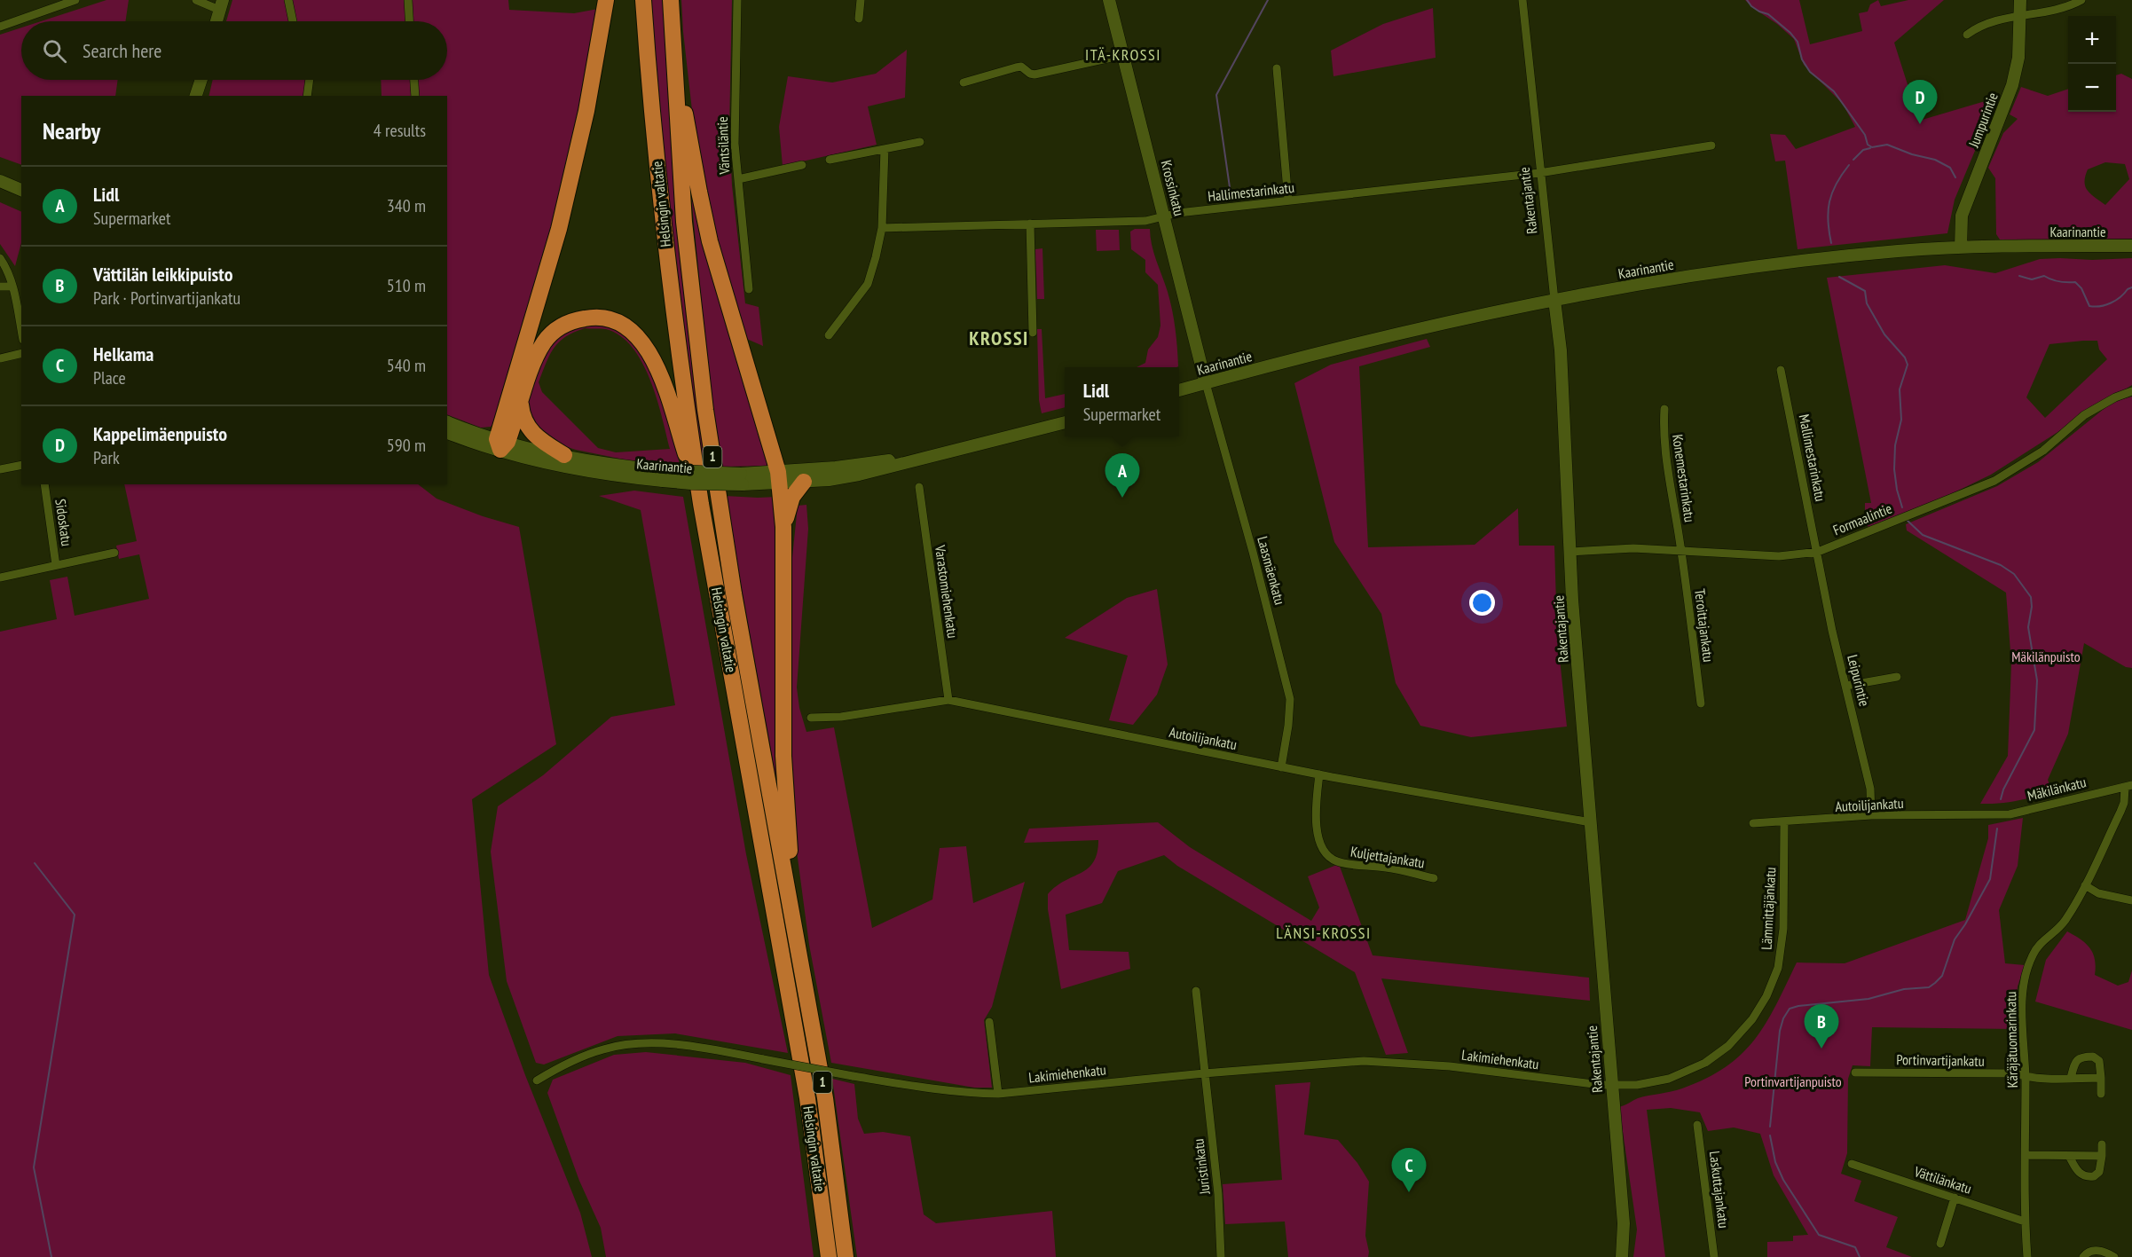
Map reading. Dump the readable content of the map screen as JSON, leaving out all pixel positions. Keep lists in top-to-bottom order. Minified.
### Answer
{"streets":{"highway":["Helsingin valtatie","1"],"main road":["Jumpurintie","Krossinkatu","Rakentajantie","Kaarinantie"],"street":["Väntsiläntie","Hallimestarinkatu","Mallimestarinkatu","Konemestarinkatu","Formaalintie","Sidoskatu","Laasmäenkatu","Varastomiehenkatu","Teroittajankatu","Leipurintie","Autoilijankatu","Mäkilänkatu","Kuljettajankatu","Lämmittäjänkatu","Käräjätuomarinkatu","Lakimiehenkatu","Portinvartijankatu","Juristinkatu","Vättilänkatu","Laskuttajankatu"]},"crossings":[["Jumpurintie","Kaarinantie"],["Krossinkatu","Hallimestarinkatu"],["Krossinkatu","Kaarinantie"],["Krossinkatu","Laasmäenkatu"],["Hallimestarinkatu","Rakentajantie"],["Rakentajantie","Kaarinantie"],["Rakentajantie","Formaalintie"],["Rakentajantie","Autoilijankatu"],["Rakentajantie","Lämmittäjänkatu"],["Rakentajantie","Lakimiehenkatu"],["Kaarinantie","Laasmäenkatu"],["Mallimestarinkatu","Formaalintie"],["Mallimestarinkatu","Leipurintie"],["Konemestarinkatu","Formaalintie"],["Konemestarinkatu","Teroittajankatu"],["Formaalintie","Teroittajankatu"],["Formaalintie","Leipurintie"],["Laasmäenkatu","Autoilijankatu"],["Varastomiehenkatu","Autoilijankatu"],["Leipurintie","Autoilijankatu"],["Autoilijankatu","Mäkilänkatu"],["Autoilijankatu","Kuljettajankatu"],["Autoilijankatu","Lämmittäjänkatu"],["Mäkilänkatu","Käräjätuomarinkatu"],["Lämmittäjänkatu","Lakimiehenkatu"],["Käräjätuomarinkatu","Portinvartijankatu"],["Käräjätuomarinkatu","Vättilänkatu"],["Lakimiehenkatu","Juristinkatu"]],"districts":["ITÄ-KROSSI","KROSSI","LÄNSI-KROSSI"],"parks":["Mäkilänpuisto","Portinvartijanpuisto"],"page":{"map_buttons":["+","−"],"search":"Search here","pins":["D","A","B","C"],"heading":["Nearby","4 results"],"list":[{"mark":"A","name":"Lidl","note":"Supermarket","value":"340 m"},{"mark":"B","name":"Vättilän leikkipuisto","note":"Park · Portinvartijankatu","value":"510 m"},{"mark":"C","name":"Helkama","note":"Place","value":"540 m"},{"mark":"D","name":"Kappelimäenpuisto","note":"Park","value":"590 m"}],"popup":["Lidl","Supermarket"]}}
